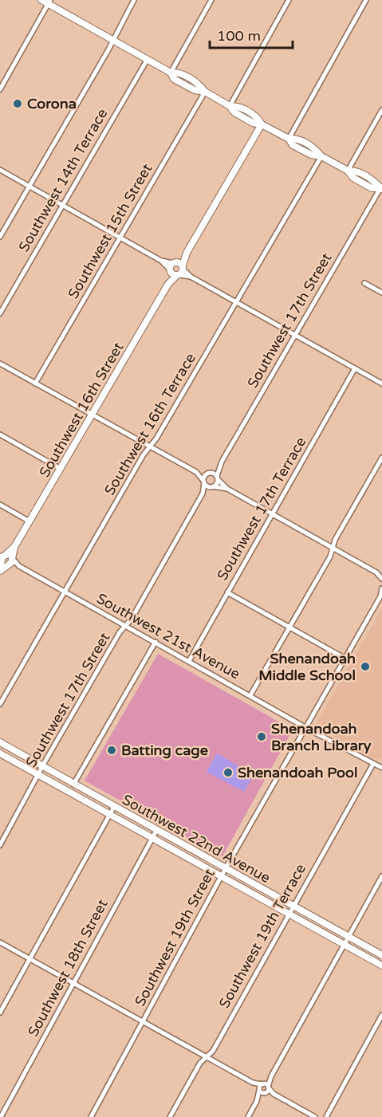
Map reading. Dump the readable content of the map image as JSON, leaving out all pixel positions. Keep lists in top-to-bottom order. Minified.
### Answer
{"streets":{"main road":["Southwest 16th Street","Southwest 22nd Avenue"],"street":["Southwest 14th Terrace","Southwest 15th Street","Southwest 17th Street","Southwest 16th Terrace","Southwest 17th Terrace","Southwest 21st Avenue","Southwest 19th Terrace","Southwest 19th Street","Southwest 18th Street"]},"crossings":[["Southwest 17th Street","Southwest 21st Avenue"],["Southwest 17th Street","Southwest 22nd Avenue"],["Southwest 16th Street","Southwest 21st Avenue"],["Southwest 16th Terrace","Southwest 21st Avenue"],["Southwest 17th Terrace","Southwest 21st Avenue"],["Southwest 21st Avenue","Southwest 19th Terrace"],["Southwest 21st Avenue","Southwest 19th Street"],["Southwest 22nd Avenue","Southwest 19th Terrace"],["Southwest 22nd Avenue","Southwest 19th Street"],["Southwest 22nd Avenue","Southwest 18th Street"]],"places":["Corona","Shenandoah Middle School","Shenandoah Branch Library","Batting cage","Shenandoah Pool"],"scale_bar":"100 m"}
